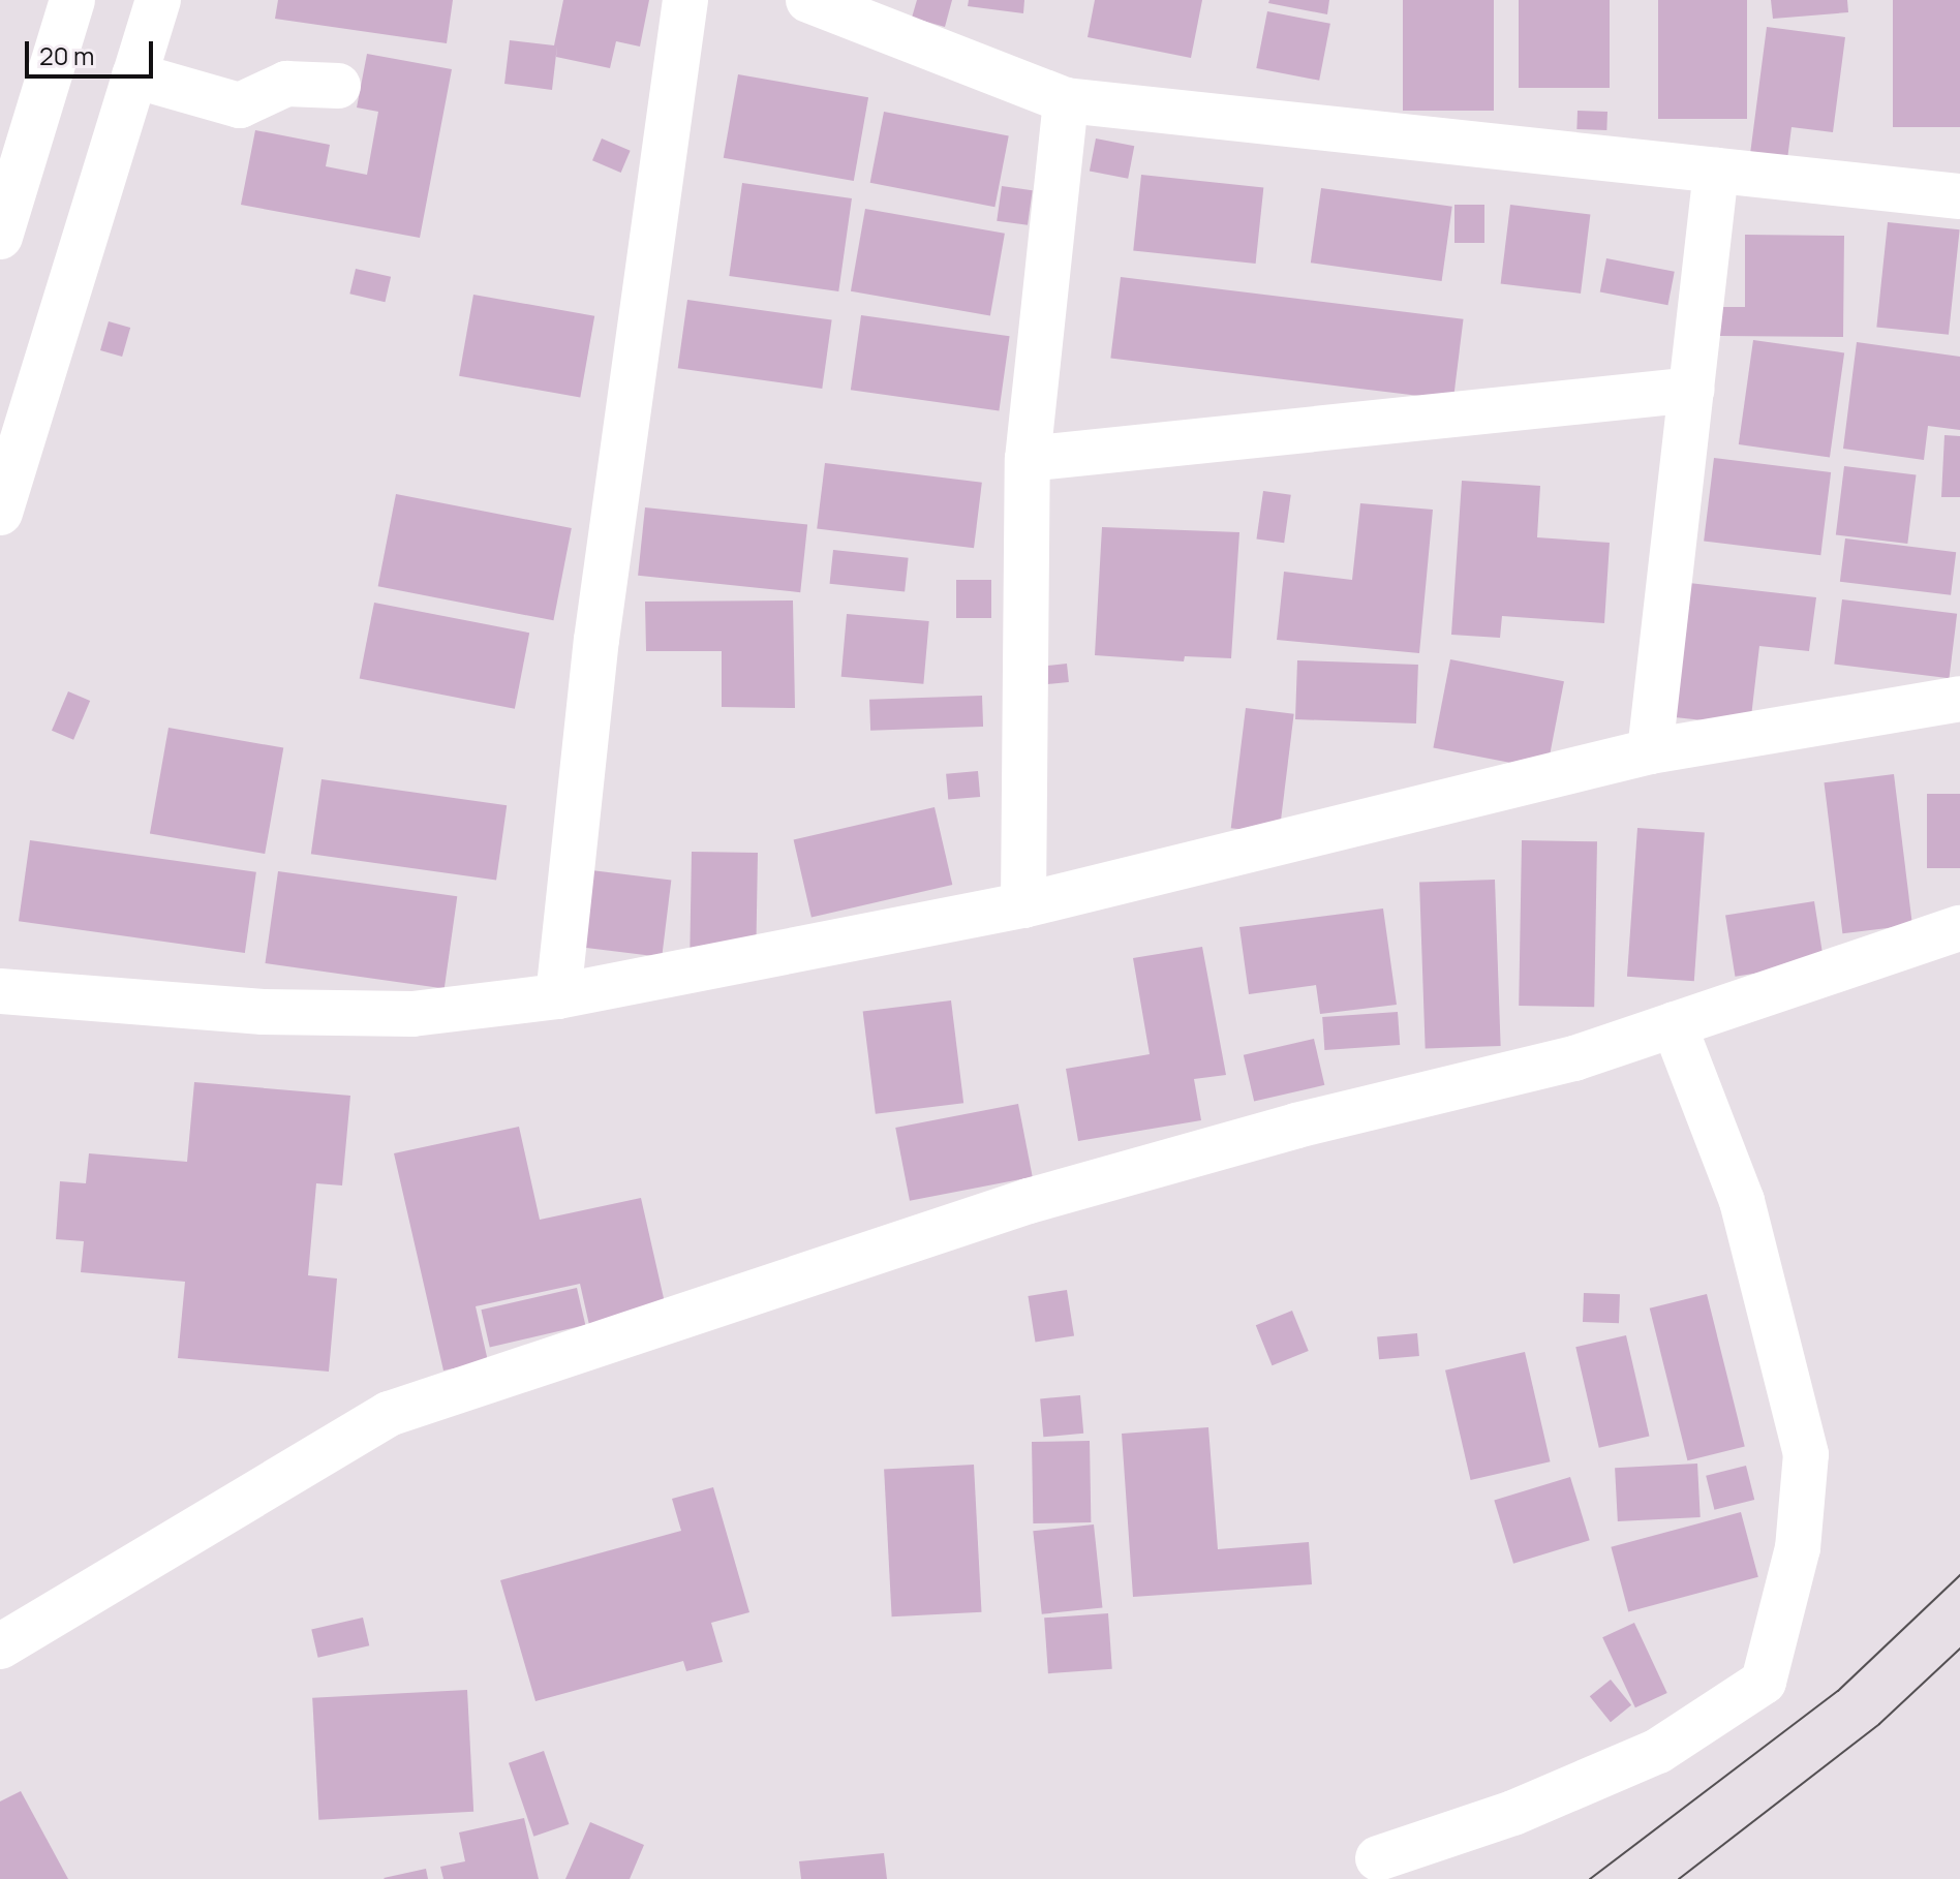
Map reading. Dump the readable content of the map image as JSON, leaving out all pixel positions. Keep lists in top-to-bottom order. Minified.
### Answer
{"scale_bar":"20 m"}
